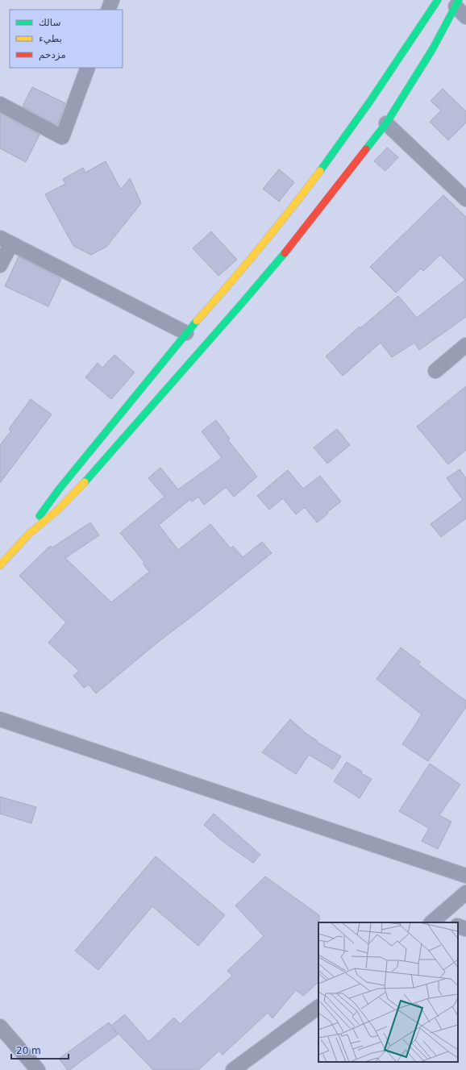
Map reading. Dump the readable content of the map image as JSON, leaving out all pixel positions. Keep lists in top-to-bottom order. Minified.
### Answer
{"legend":["سالك","بطيء","مزدحم"],"scale_bar":"20 m"}
